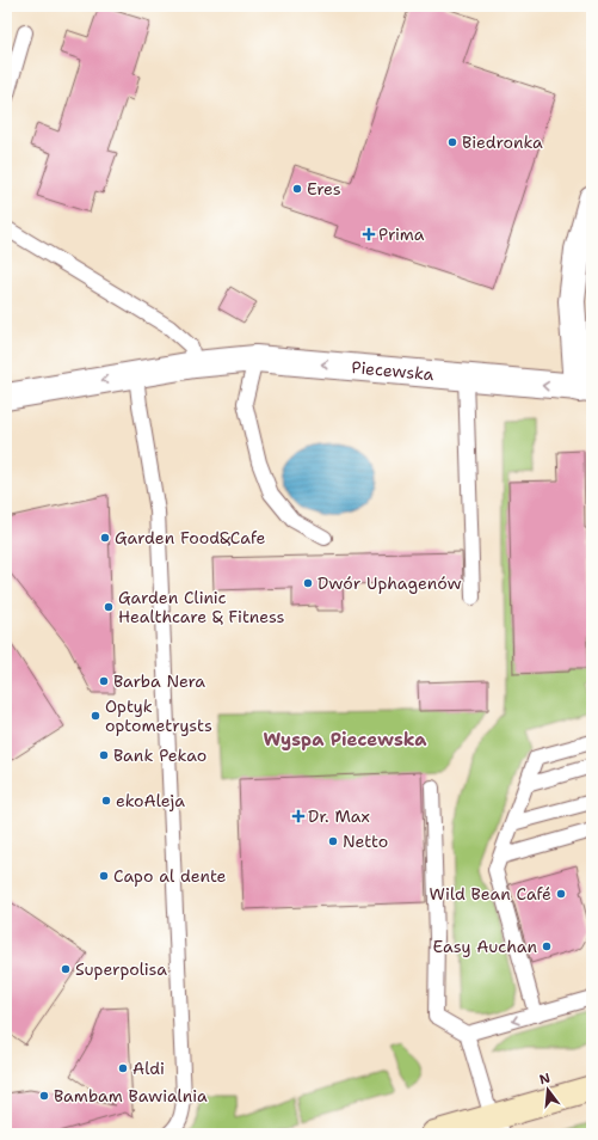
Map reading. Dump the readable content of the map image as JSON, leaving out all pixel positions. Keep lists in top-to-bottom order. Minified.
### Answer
{"streets":{"street":["Piecewska"]},"one_way":["Piecewska"],"districts":["Wyspa Piecewska"],"places":{"other":["Biedronka","Eres","Garden Food&Cafe","Dwór Uphagenów","Garden Clinic Healthcare & Fitness","Barba Nera","Optyk optometrysts","Bank Pekao","ekoAleja","Netto","Capo al dente","Wild Bean Café","Easy Auchan","Superpolisa","Aldi","Bambam Bawialnia"],"health":["Prima","Dr. Max"]},"north":"top"}
